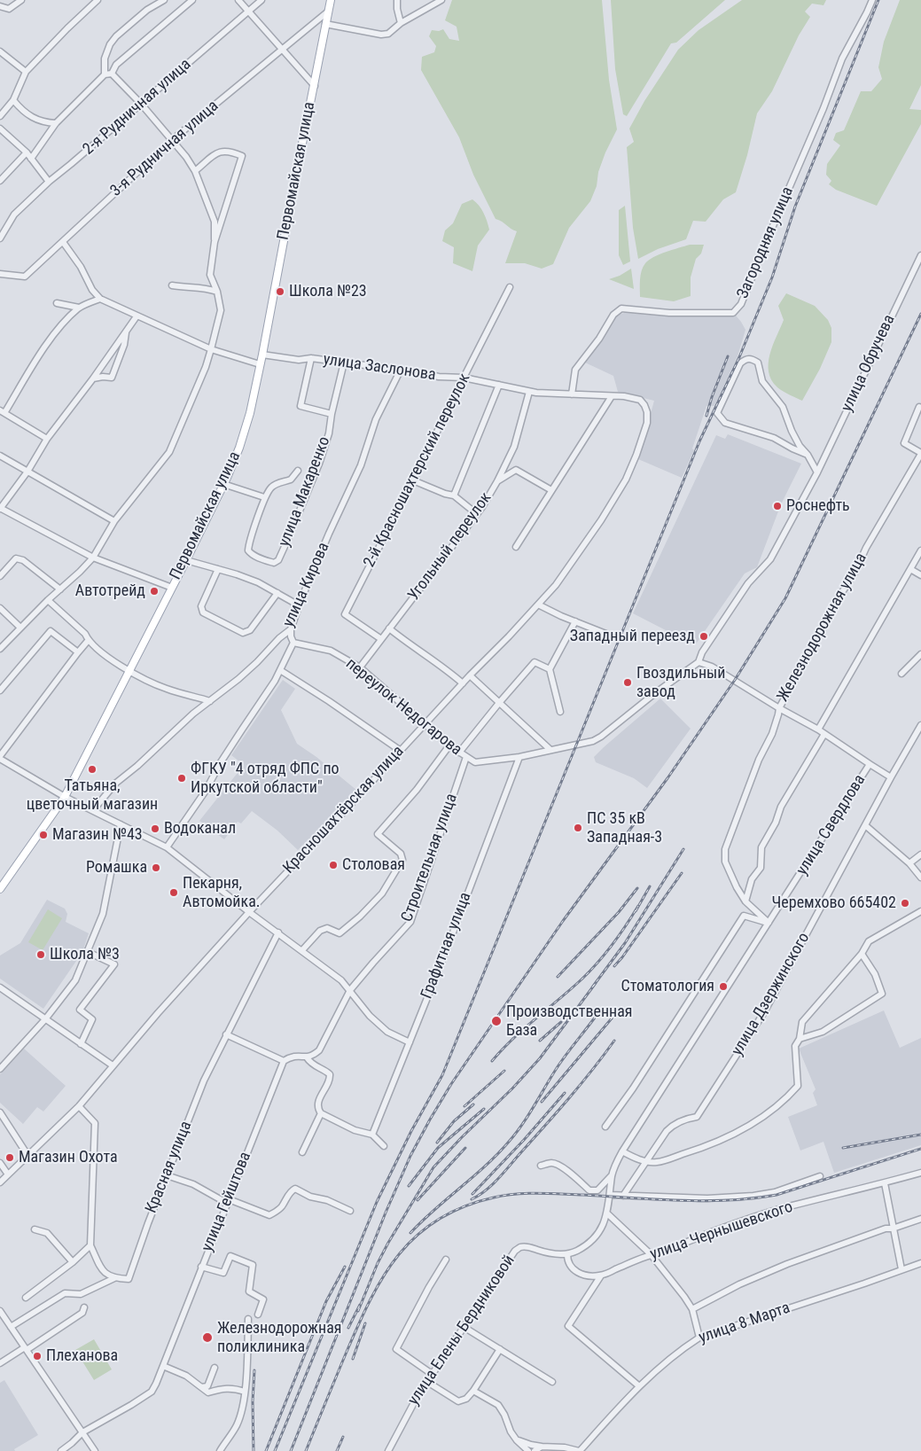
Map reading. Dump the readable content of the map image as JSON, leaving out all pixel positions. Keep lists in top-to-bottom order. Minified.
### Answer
{"streets":{"main road":["Первомайская улица"],"street":["2-я Рудничная улица","3-я Рудничная улица","Загородняя улица","улица Обручева","улица Заслонова","2-й Красношахтерский переулок","улица Макаренко","Угольный переулок","улица Кирова","Железнодорожная улица","переулок Недогарова","Красношахтёрская улица","улица Свердлова","Строительная улица","Графитная улица","улица Дзержинского","Красная улица","улица Гейштова","улица Чернышевского","улица 8 Марта","улица Елены Бердниковой"]},"crossings":[["3-я Рудничная улица","Первомайская улица"],["Первомайская улица","улица Заслонова"],["Загородняя улица","улица Заслонова"],["улица Обручева","переулок Недогарова"],["улица Заслонова","2-й Красношахтерский переулок"],["улица Заслонова","улица Макаренко"],["улица Заслонова","Угольный переулок"],["улица Заслонова","улица Кирова"],["улица Заслонова","Красношахтёрская улица"],["2-й Красношахтерский переулок","Угольный переулок"],["Угольный переулок","переулок Недогарова"],["Железнодорожная улица","улица Свердлова"],["переулок Недогарова","Красношахтёрская улица"],["переулок Недогарова","улица Свердлова"],["переулок Недогарова","Строительная улица"],["переулок Недогарова","Графитная улица"]],"places":["Школа №23","Роснефть","Автотрейд","Западный переезд","Гвоздильный завод","Татьяна, цветочный магазин","ФГКУ \"4 отряд ФПС по Иркутской области\"","ПС 35 кВ Западная-3","Водоканал","Магазин №43","Столовая","Ромашка","Пекарня, Автомойка.","Черемхово 665402","Школа №3","Стоматология","Производственная База","Магазин Охота","Железнодорожная поликлиника","Плеханова"]}
